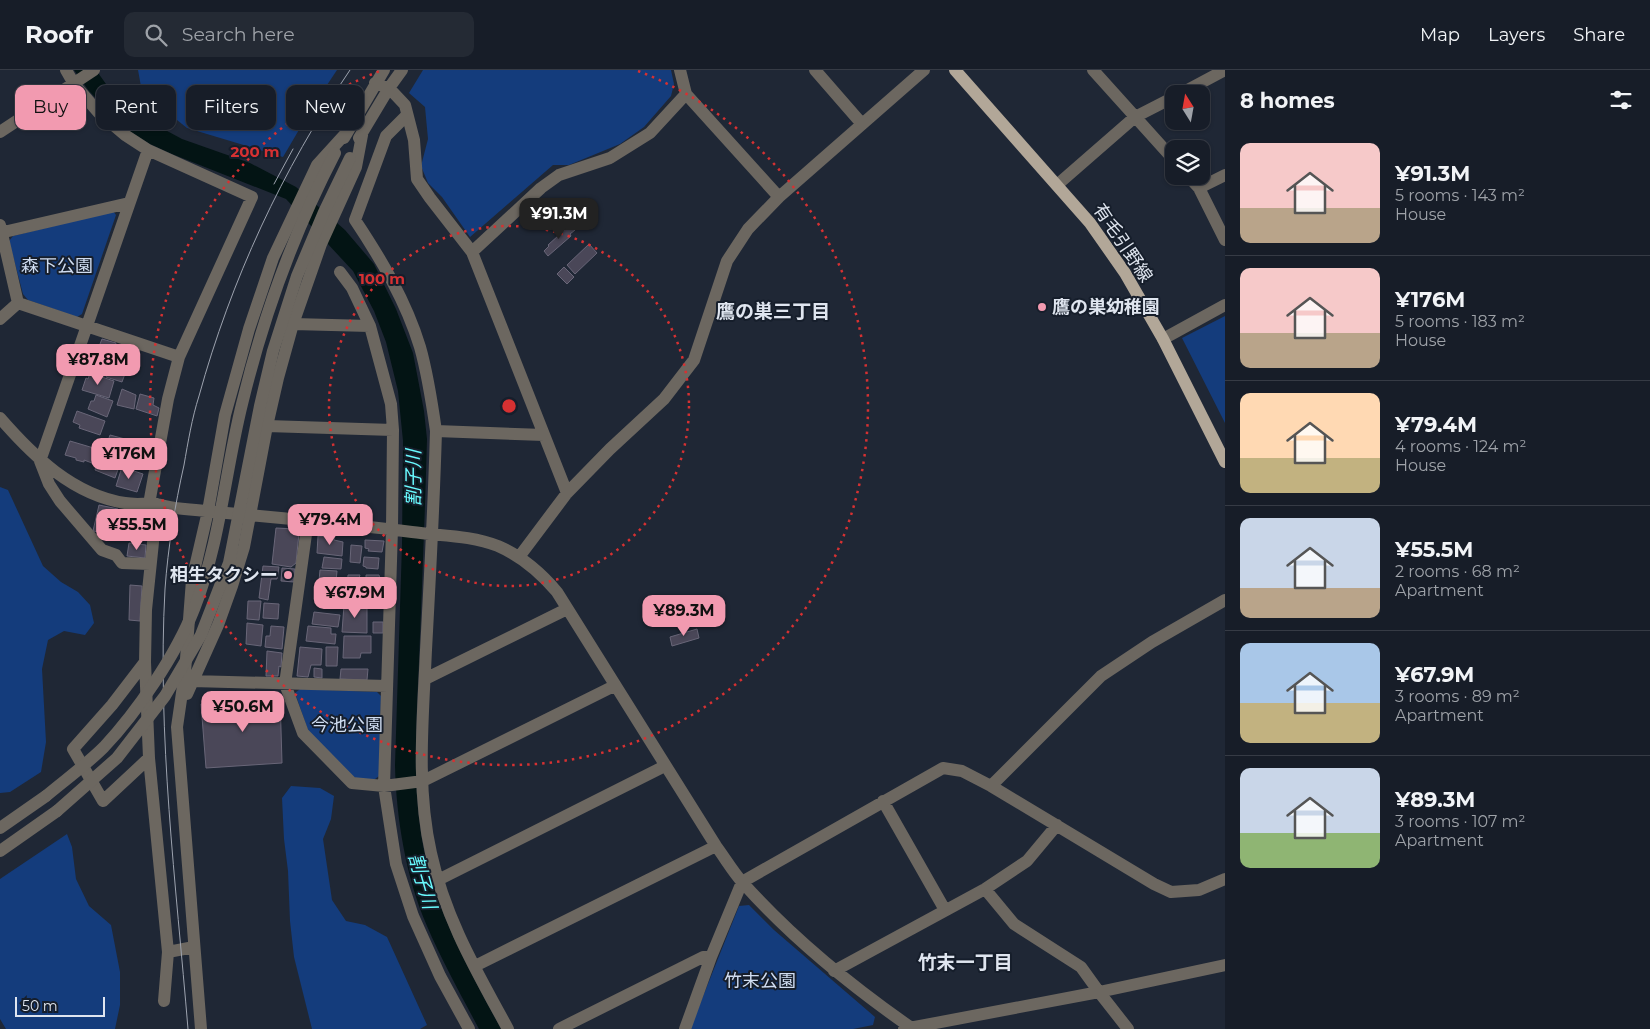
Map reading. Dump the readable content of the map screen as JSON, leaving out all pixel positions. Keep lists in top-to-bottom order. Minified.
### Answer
{"streets":{"main road":["有毛引野線"]},"districts":["鷹の巣三丁目","竹末一丁目"],"water":["割子川"],"parks":["森下公園","今池公園","竹末公園"],"places":["鷹の巣幼稚園","相生タクシー"],"scale_bar":"50 m","north":"top","page":{"header":"Roofr","search":"Search here","nav":["Map","Layers","Share"],"heading":"8 homes","chip":["Buy","Rent","Filters","New"],"list":[{"name":"¥91.3M","note":"5 rooms · 143 m² · House"},{"name":"¥176M","note":"5 rooms · 183 m² · House"},{"name":"¥79.4M","note":"4 rooms · 124 m² · House"},{"name":"¥55.5M","note":"2 rooms · 68 m² · Apartment"},{"name":"¥67.9M","note":"3 rooms · 89 m² · Apartment"},{"name":"¥89.3M","note":"3 rooms · 107 m² · Apartment"}],"price":["¥91.3M","¥87.8M","¥176M","¥79.4M","¥55.5M","¥67.9M","¥89.3M","¥50.6M"],"scale":"50 m"},"rings":["200 m","100 m"]}
